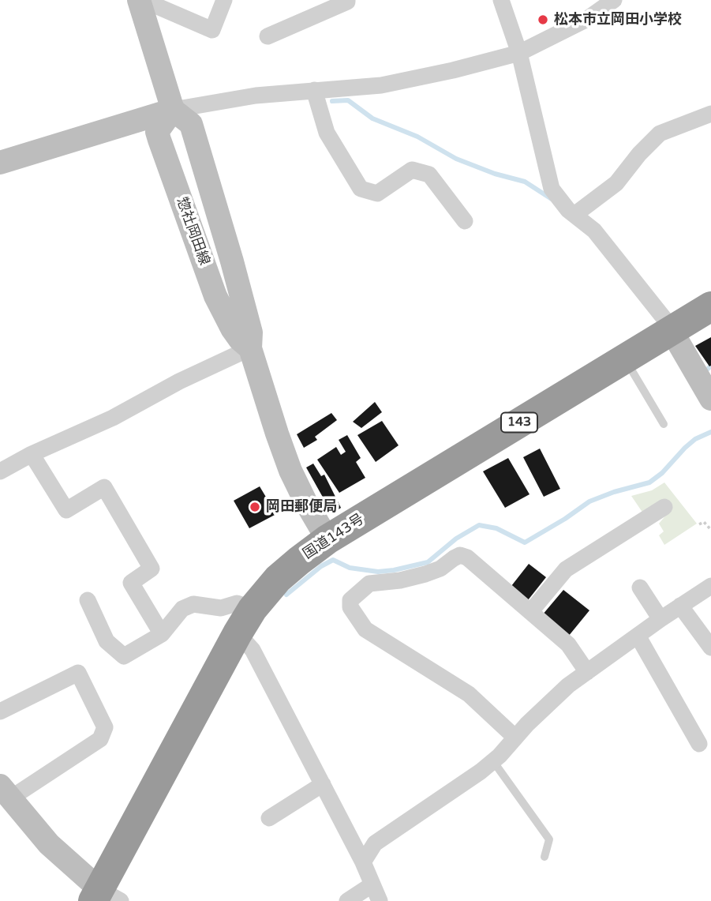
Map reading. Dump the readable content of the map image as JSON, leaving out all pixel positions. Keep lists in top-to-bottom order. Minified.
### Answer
{"streets":{"highway":["143","国道143号"],"main road":["惣社岡田線"]},"crossings":[["惣社岡田線","国道143号"]],"places":["松本市立岡田小学校","岡田郵便局"]}
